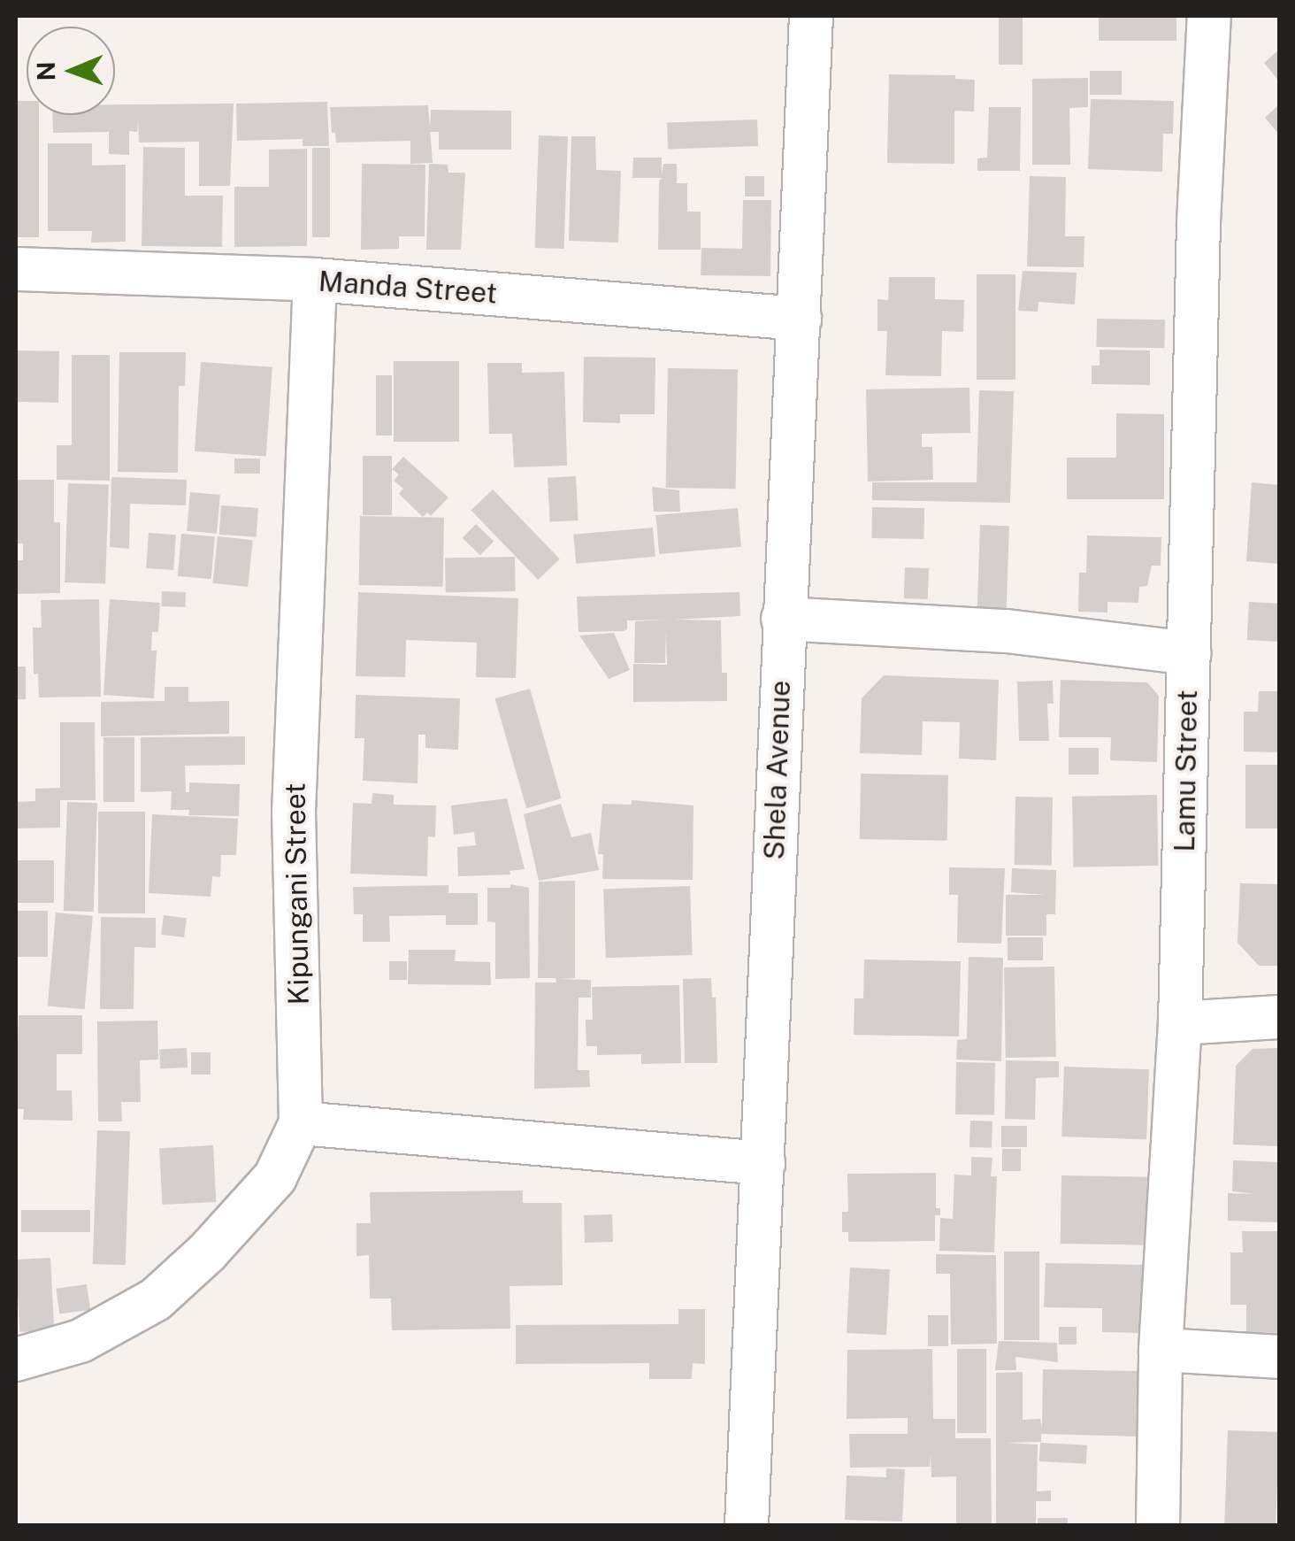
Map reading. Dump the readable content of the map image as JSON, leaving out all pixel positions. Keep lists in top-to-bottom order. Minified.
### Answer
{"streets":{"street":["Manda Street","Shela Avenue","Lamu Street","Kipungani Street"]},"crossings":[["Manda Street","Shela Avenue"],["Manda Street","Kipungani Street"]],"north":"left"}
